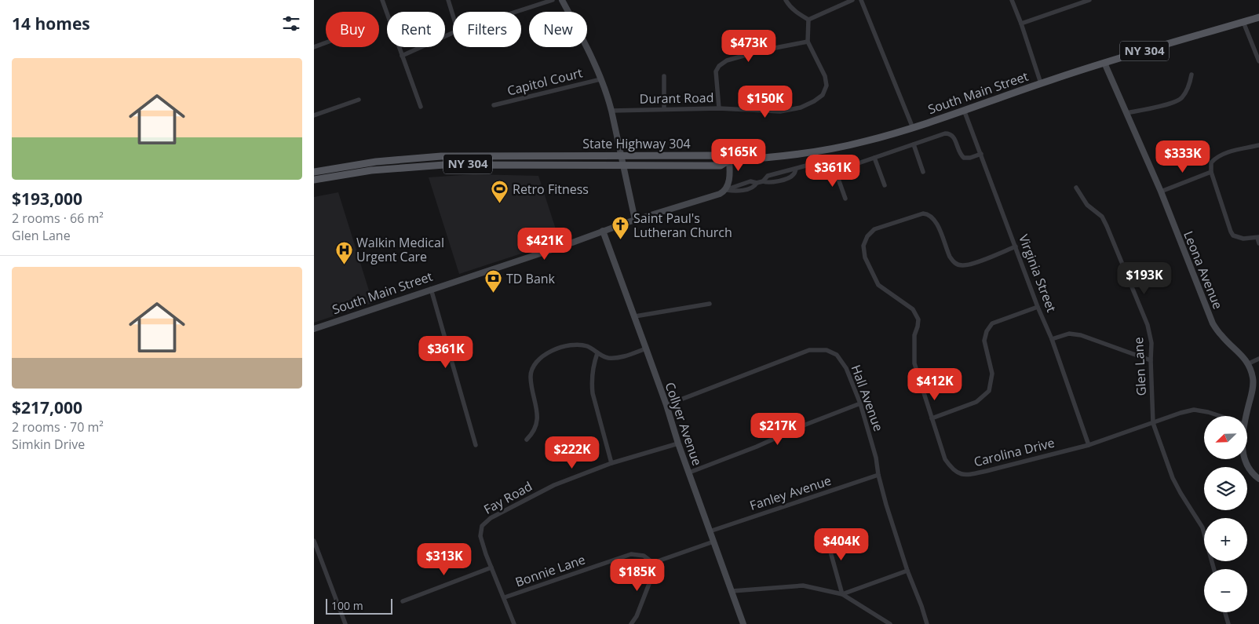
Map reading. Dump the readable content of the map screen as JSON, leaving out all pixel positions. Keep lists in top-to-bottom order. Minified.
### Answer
{"streets":{"main road":["NY 304","South Main Street","State Highway 304"],"street":["Capitol Court","Durant Road","Leona Avenue","Virginia Street","Glen Lane","Hall Avenue","Collyer Avenue","Carolina Drive","Fanley Avenue","Fay Road","Bonnie Lane"]},"crossings":[["South Main Street","State Highway 304"],["South Main Street","Leona Avenue"],["South Main Street","Virginia Street"],["South Main Street","Collyer Avenue"],["Virginia Street","Carolina Drive"],["Glen Lane","Carolina Drive"],["Hall Avenue","Collyer Avenue"],["Hall Avenue","Fanley Avenue"],["Collyer Avenue","Fanley Avenue"],["Collyer Avenue","Fay Road"]],"places":{"sports":["Retro Fitness"],"church":["Saint Paul's Lutheran Church"],"hospital":["Walkin Medical Urgent Care"],"bank":["TD Bank"]},"scale_bar":"100 m","north":"bottom left","page":{"heading":"14 homes","chip":["Buy","Rent","Filters","New"],"price":["$473K","$150K","$165K","$333K","$361K","$421K","$193K","$361K","$412K","$217K","$222K","$404K","$313K","$185K"],"list":[{"name":"$193,000","note":"2 rooms · 66 m² · Glen Lane"},{"name":"$217,000","note":"2 rooms · 70 m² · Simkin Drive"}],"map_buttons":["+","−"],"scale":"100 m"}}
